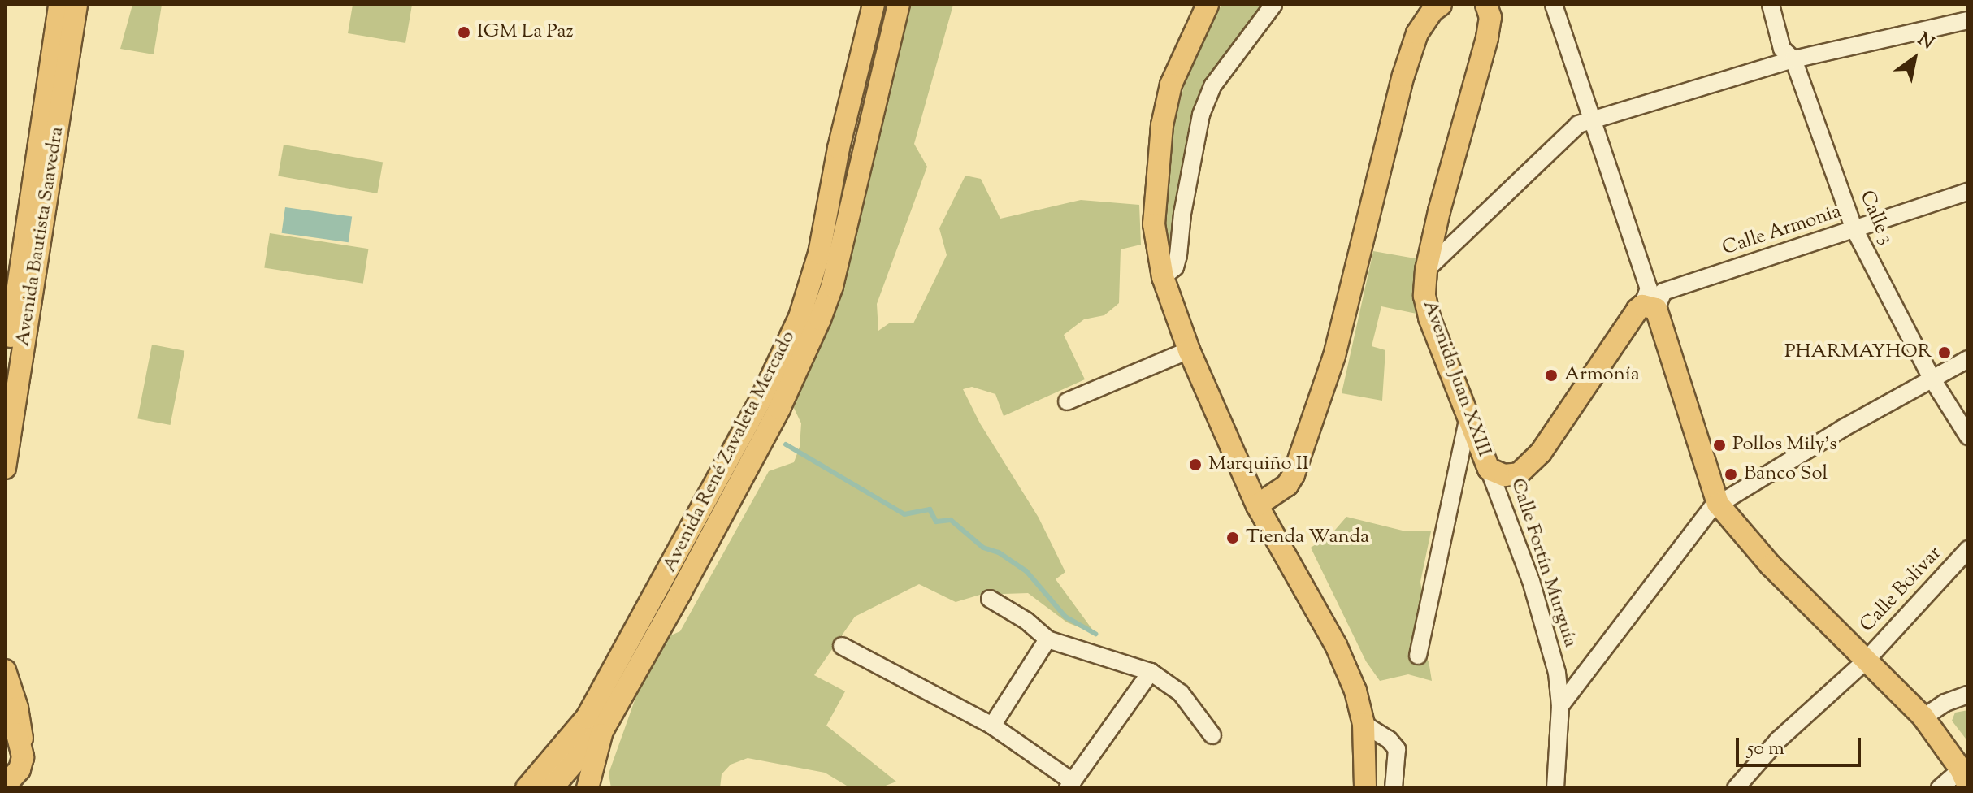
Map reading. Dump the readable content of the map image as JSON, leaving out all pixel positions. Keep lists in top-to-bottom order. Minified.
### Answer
{"streets":{"main road":["Avenida Bautista Saavedra","Avenida Juan XXIII","Avenida René Zavaleta Mercado"],"street":["Calle 3","Calle Armonia","Calle Fortín Murguía","Calle Bolivar"]},"crossings":[["Calle 3","Calle Armonia"],["Calle Armonia","Avenida Juan XXIII"],["Avenida Juan XXIII","Calle Fortín Murguía"]],"places":["IGM La Paz","PHARMAYHOR","Armonía","Pollos Mily's","Marquiño II","Banco Sol","Tienda Wanda"],"scale_bar":"50 m","north":"top right"}
